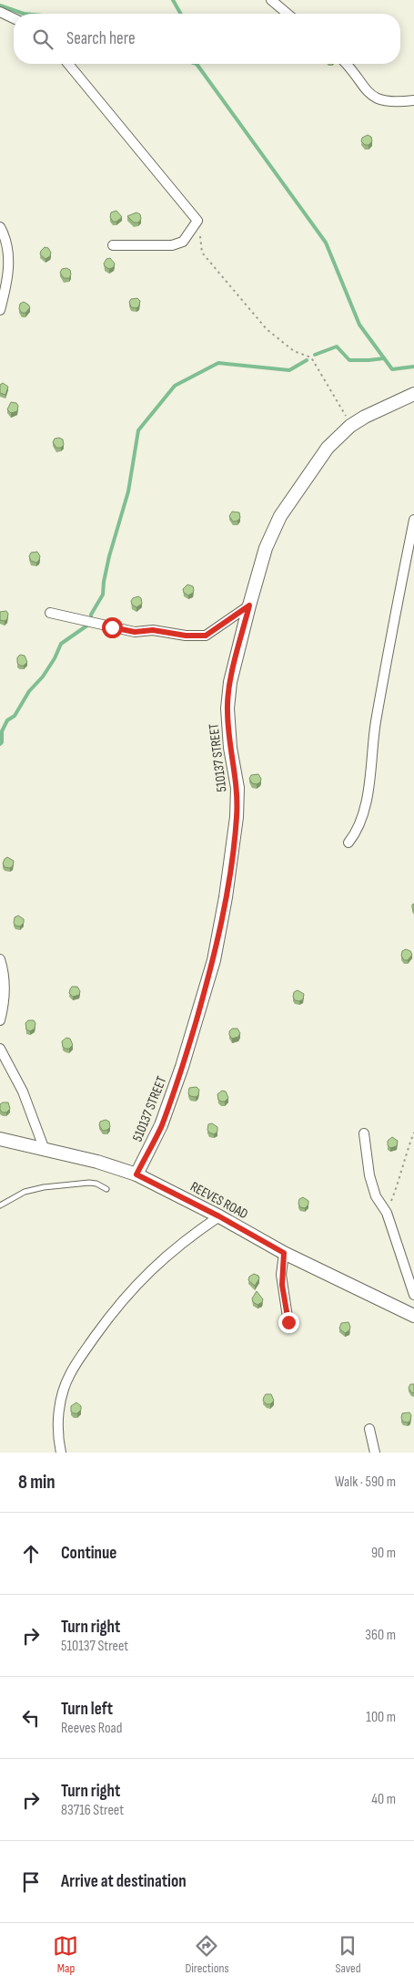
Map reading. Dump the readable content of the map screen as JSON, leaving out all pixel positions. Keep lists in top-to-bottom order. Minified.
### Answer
{"streets":{"street":["510137 STREET","REEVES ROAD"]},"crossings":[["510137 STREET","REEVES ROAD"]],"page":{"search":"Search here","heading":["8 min","Walk · 590 m"],"list":[["Continue","90 m"],["Turn right","510137 Street","360 m"],["Turn left","Reeves Road","100 m"],["Turn right","83716 Street","40 m"],"Arrive at destination"],"nav":["Map","Directions","Saved"]}}
